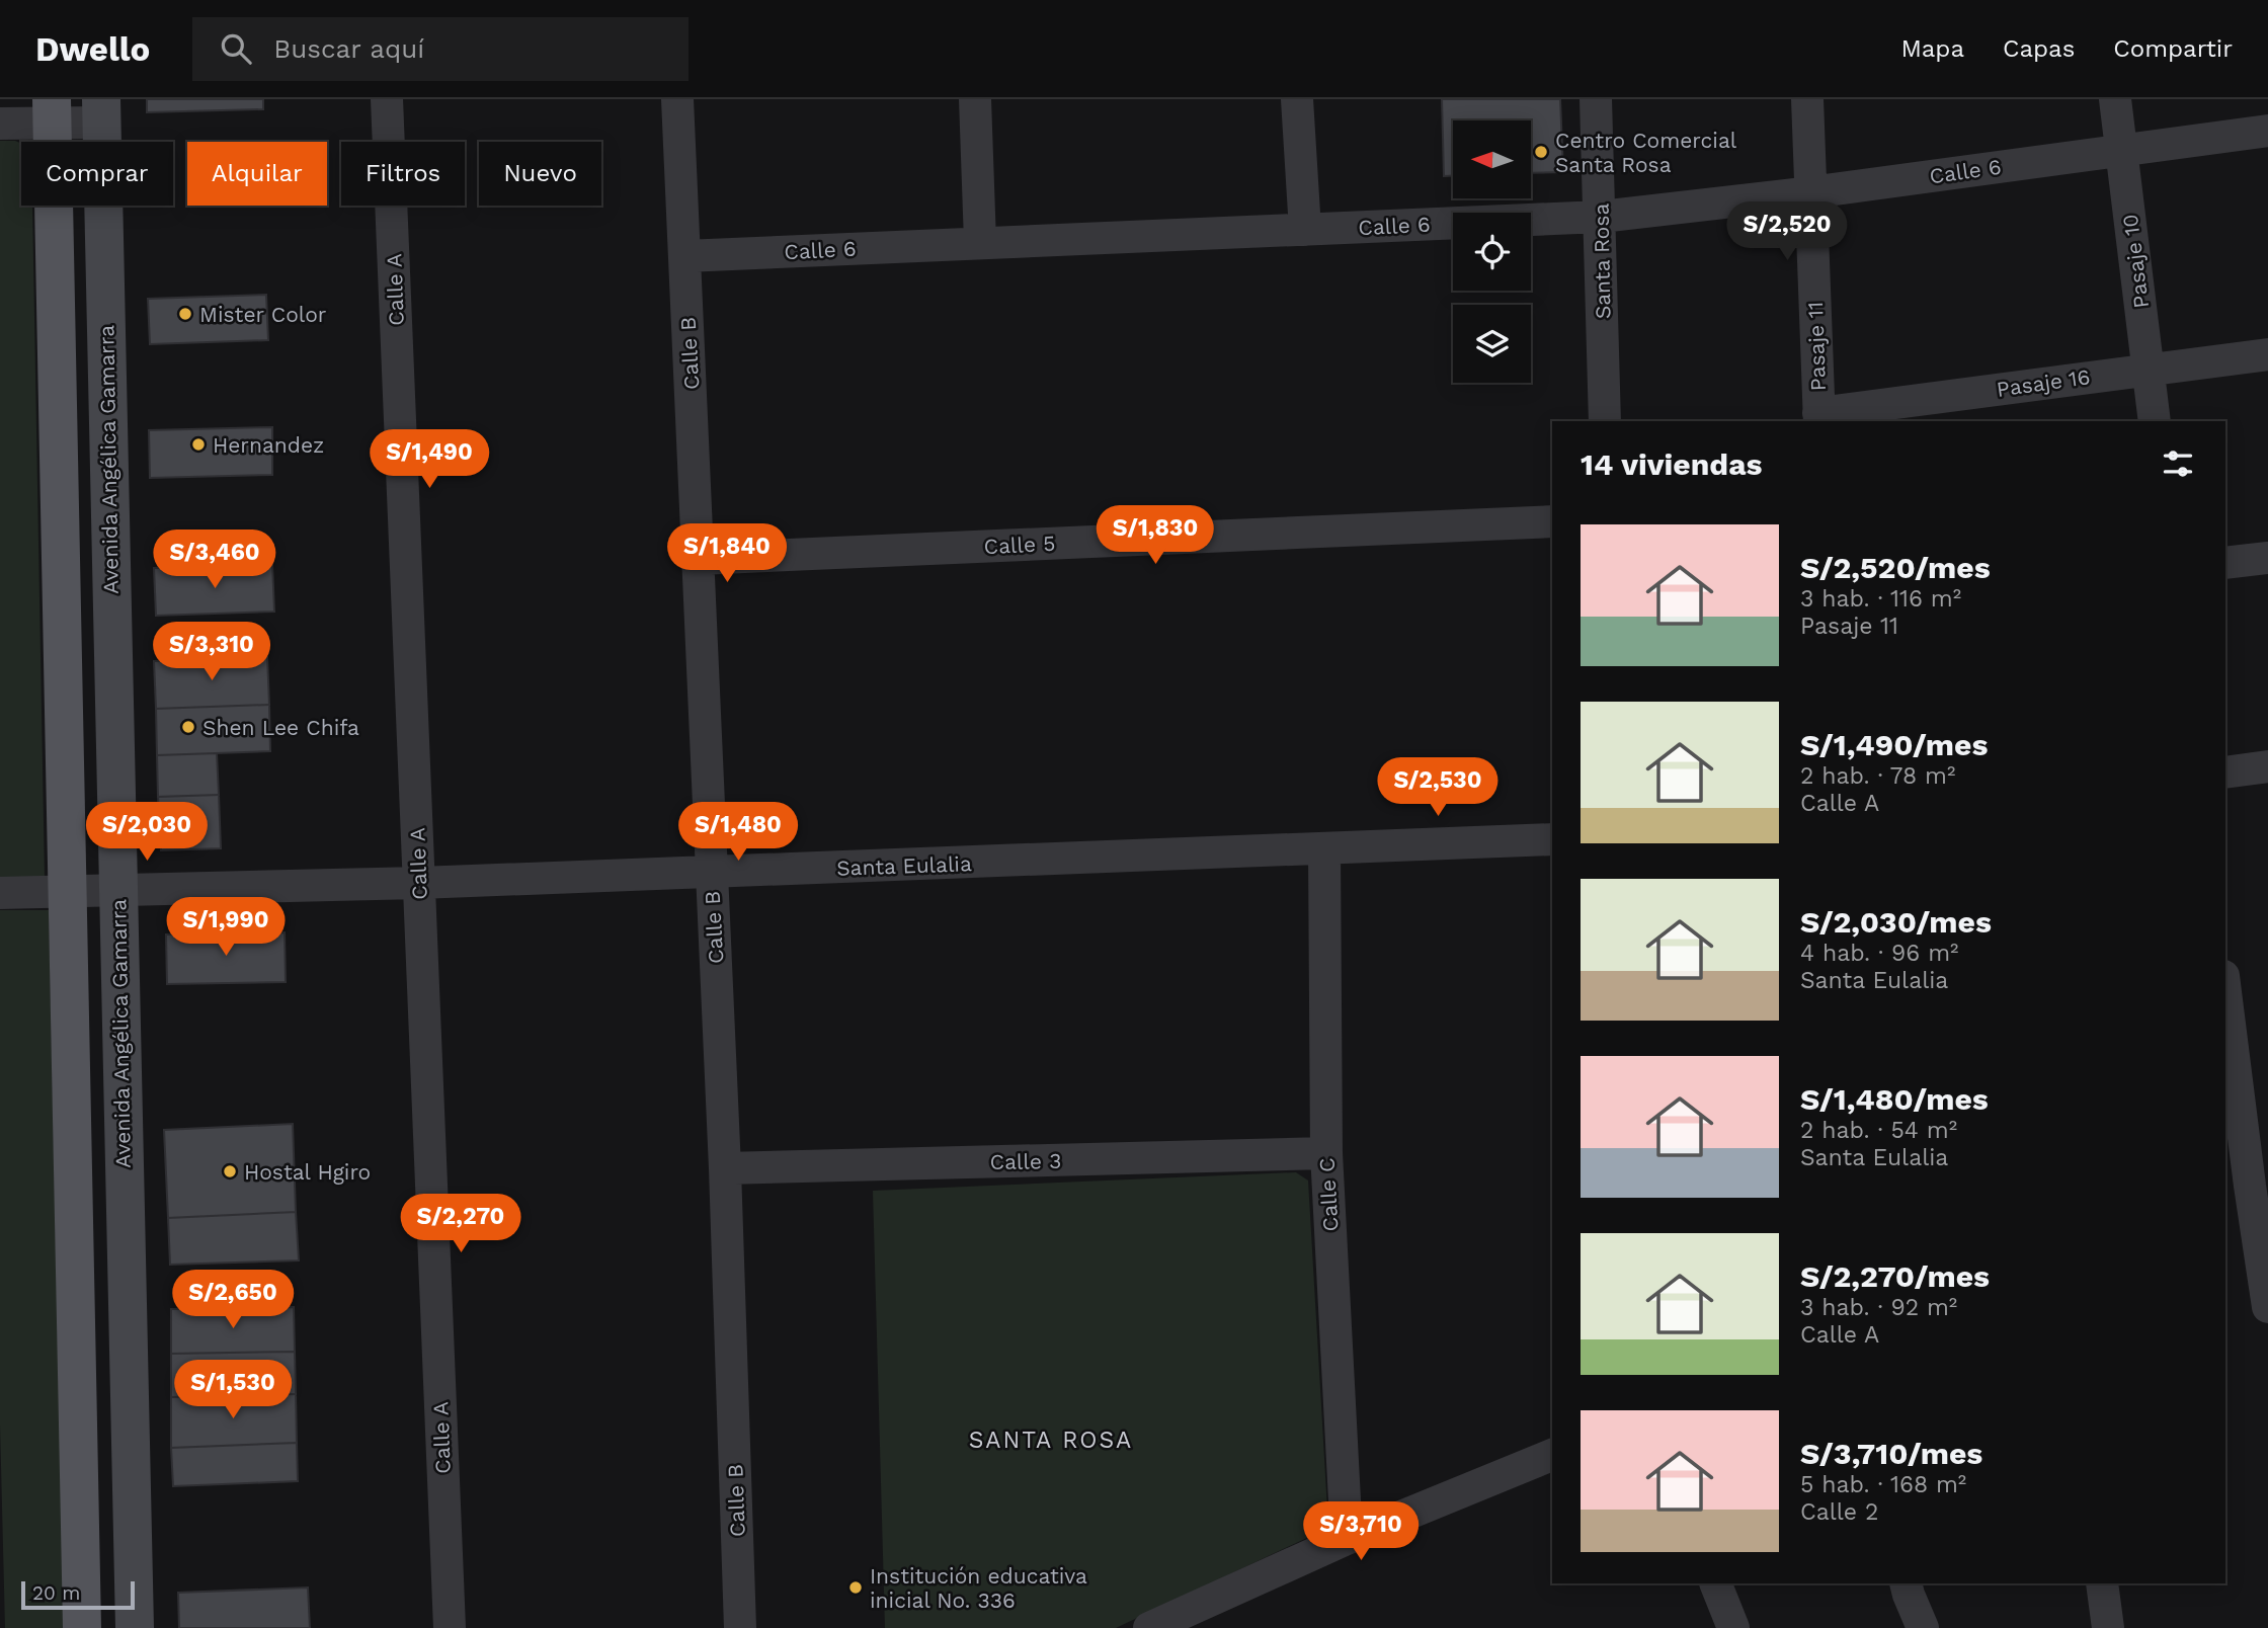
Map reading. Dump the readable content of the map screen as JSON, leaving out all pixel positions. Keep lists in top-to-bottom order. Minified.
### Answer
{"streets":{"main road":["Avenida Angélica Gamarra"],"street":["Calle 6","Santa Rosa","Pasaje 10","Calle A","Pasaje 11","Calle B","Pasaje 16","Calle 5","Santa Eulalia","Calle 3","Calle C"]},"crossings":[["Calle 6","Santa Rosa"],["Calle 6","Pasaje 10"],["Calle 6","Pasaje 11"],["Calle 6","Calle B"],["Pasaje 10","Pasaje 16"],["Calle A","Santa Eulalia"],["Pasaje 11","Pasaje 16"],["Calle B","Calle 5"],["Calle B","Santa Eulalia"],["Calle B","Calle 3"],["Avenida Angélica Gamarra","Santa Eulalia"],["Santa Eulalia","Calle C"],["Calle 3","Calle C"]],"districts":["SANTA ROSA"],"places":["Centro Comercial Santa Rosa","Mister Color","Hernandez","Shen Lee Chifa","Hostal Hgiro","Institución educativa inicial No. 336"],"scale_bar":"20 m","north":"left","page":{"header":"Dwello","search":"Buscar aquí","nav":["Mapa","Capas","Compartir"],"chip":["Comprar","Alquilar","Filtros","Nuevo"],"price":["S/2,520","S/1,490","S/1,830","S/1,840","S/3,460","S/3,310","S/2,530","S/2,030","S/1,480","S/1,990","S/2,270","S/2,650","S/1,530","S/3,710"],"heading":"14 viviendas","list":[{"name":"S/2,520/mes","note":"3 hab. · 116 m² · Pasaje 11"},{"name":"S/1,490/mes","note":"2 hab. · 78 m² · Calle A"},{"name":"S/2,030/mes","note":"4 hab. · 96 m² · Santa Eulalia"},{"name":"S/1,480/mes","note":"2 hab. · 54 m² · Santa Eulalia"},{"name":"S/2,270/mes","note":"3 hab. · 92 m² · Calle A"},{"name":"S/3,710/mes","note":"5 hab. · 168 m² · Calle 2"}],"scale":"20 m"}}
